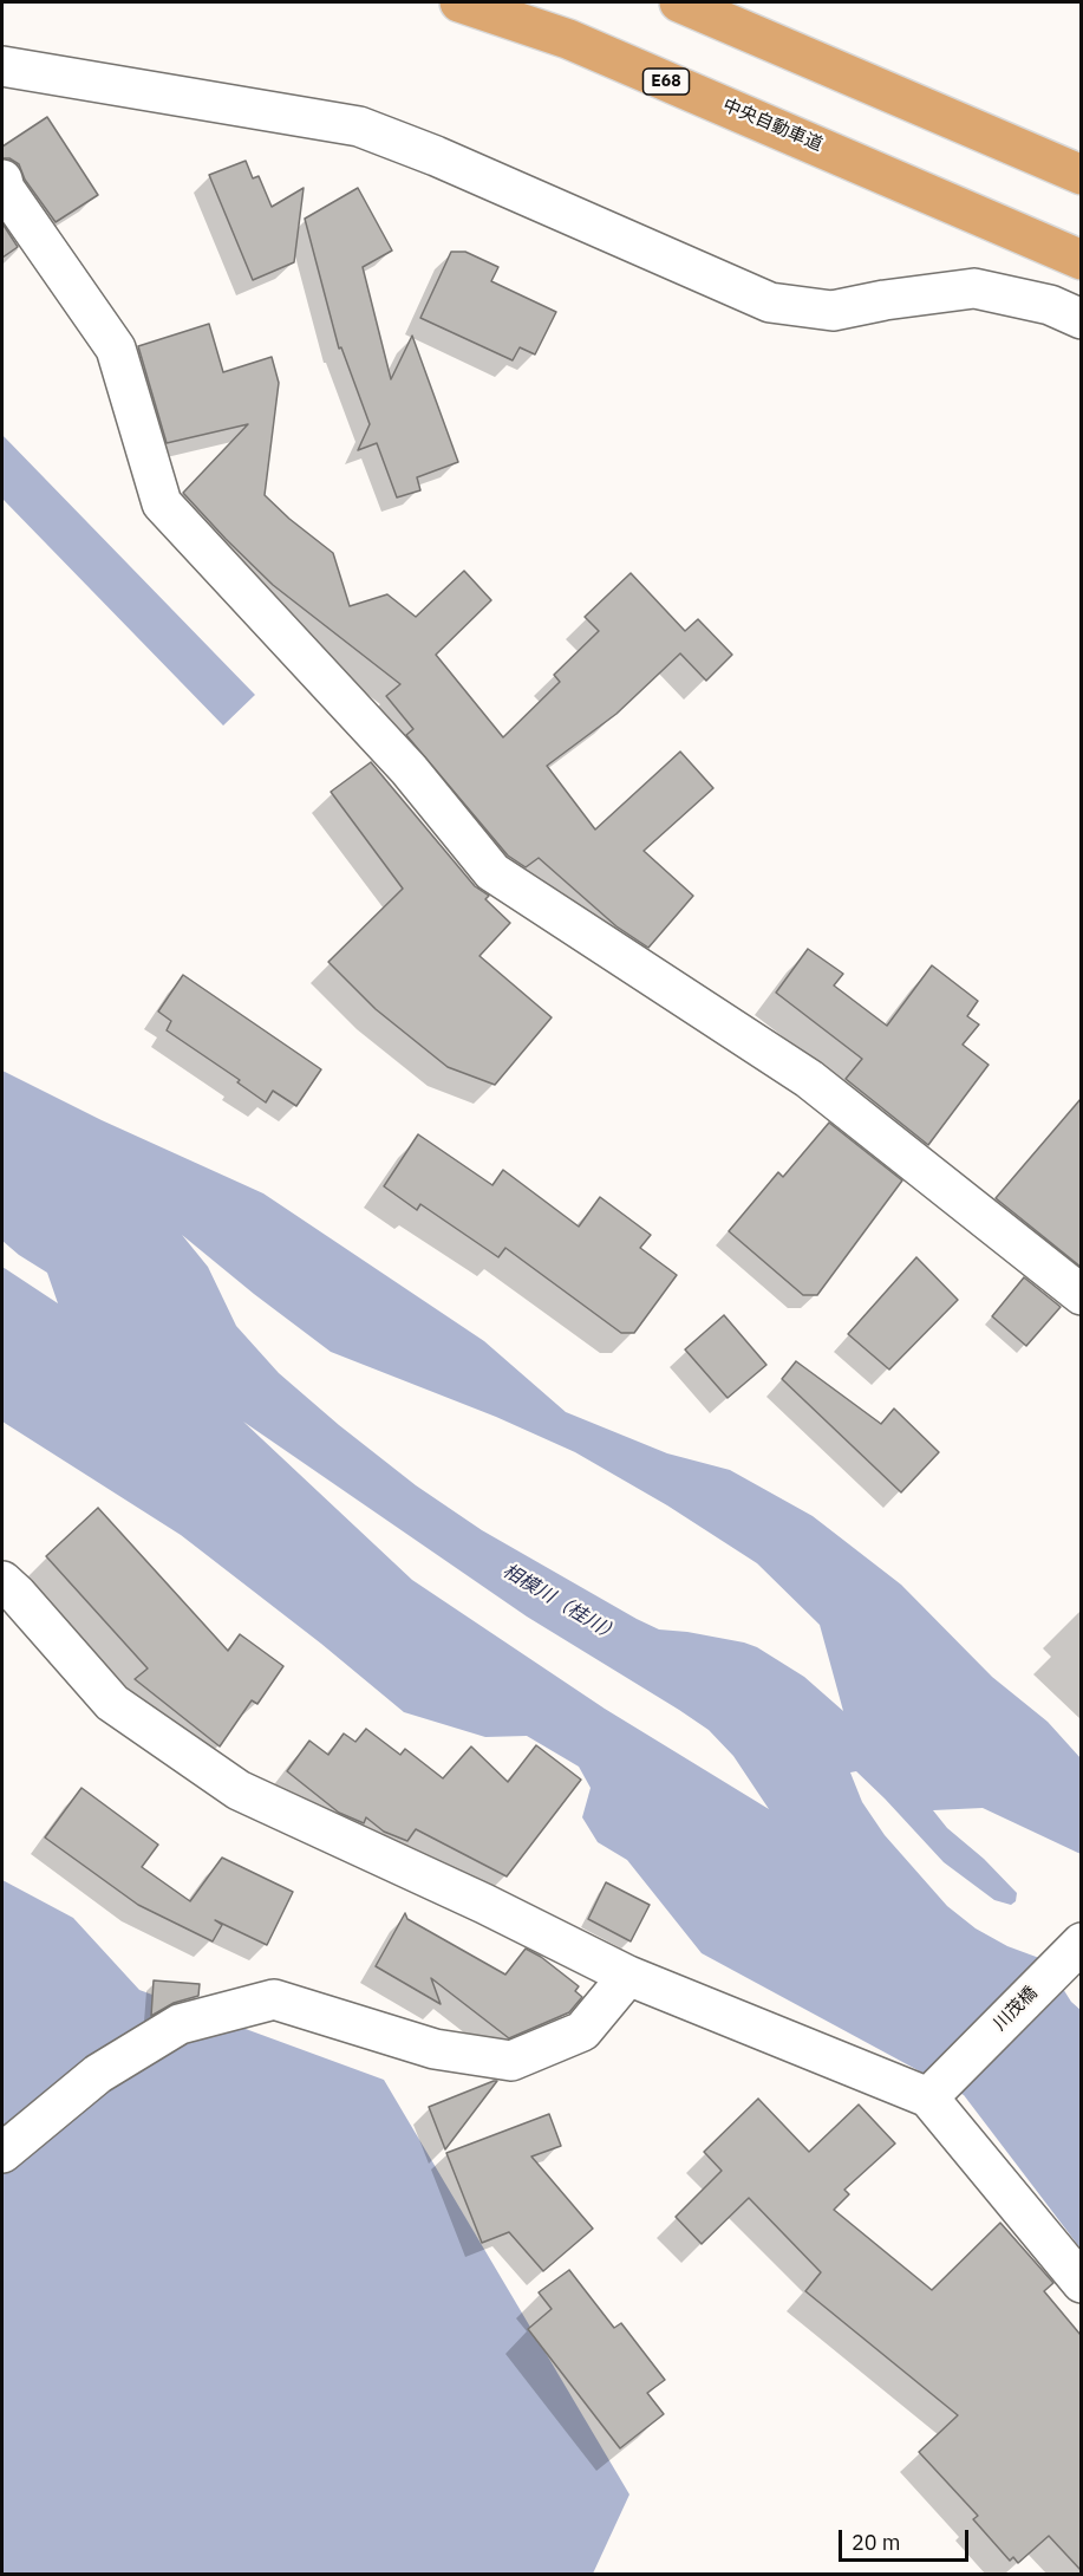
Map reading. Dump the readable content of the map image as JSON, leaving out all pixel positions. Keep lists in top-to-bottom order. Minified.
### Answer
{"streets":{"highway":["E68","中央自動車道"],"street":["川茂橋"]},"water":["相模川（桂川）"],"scale_bar":"20 m"}
